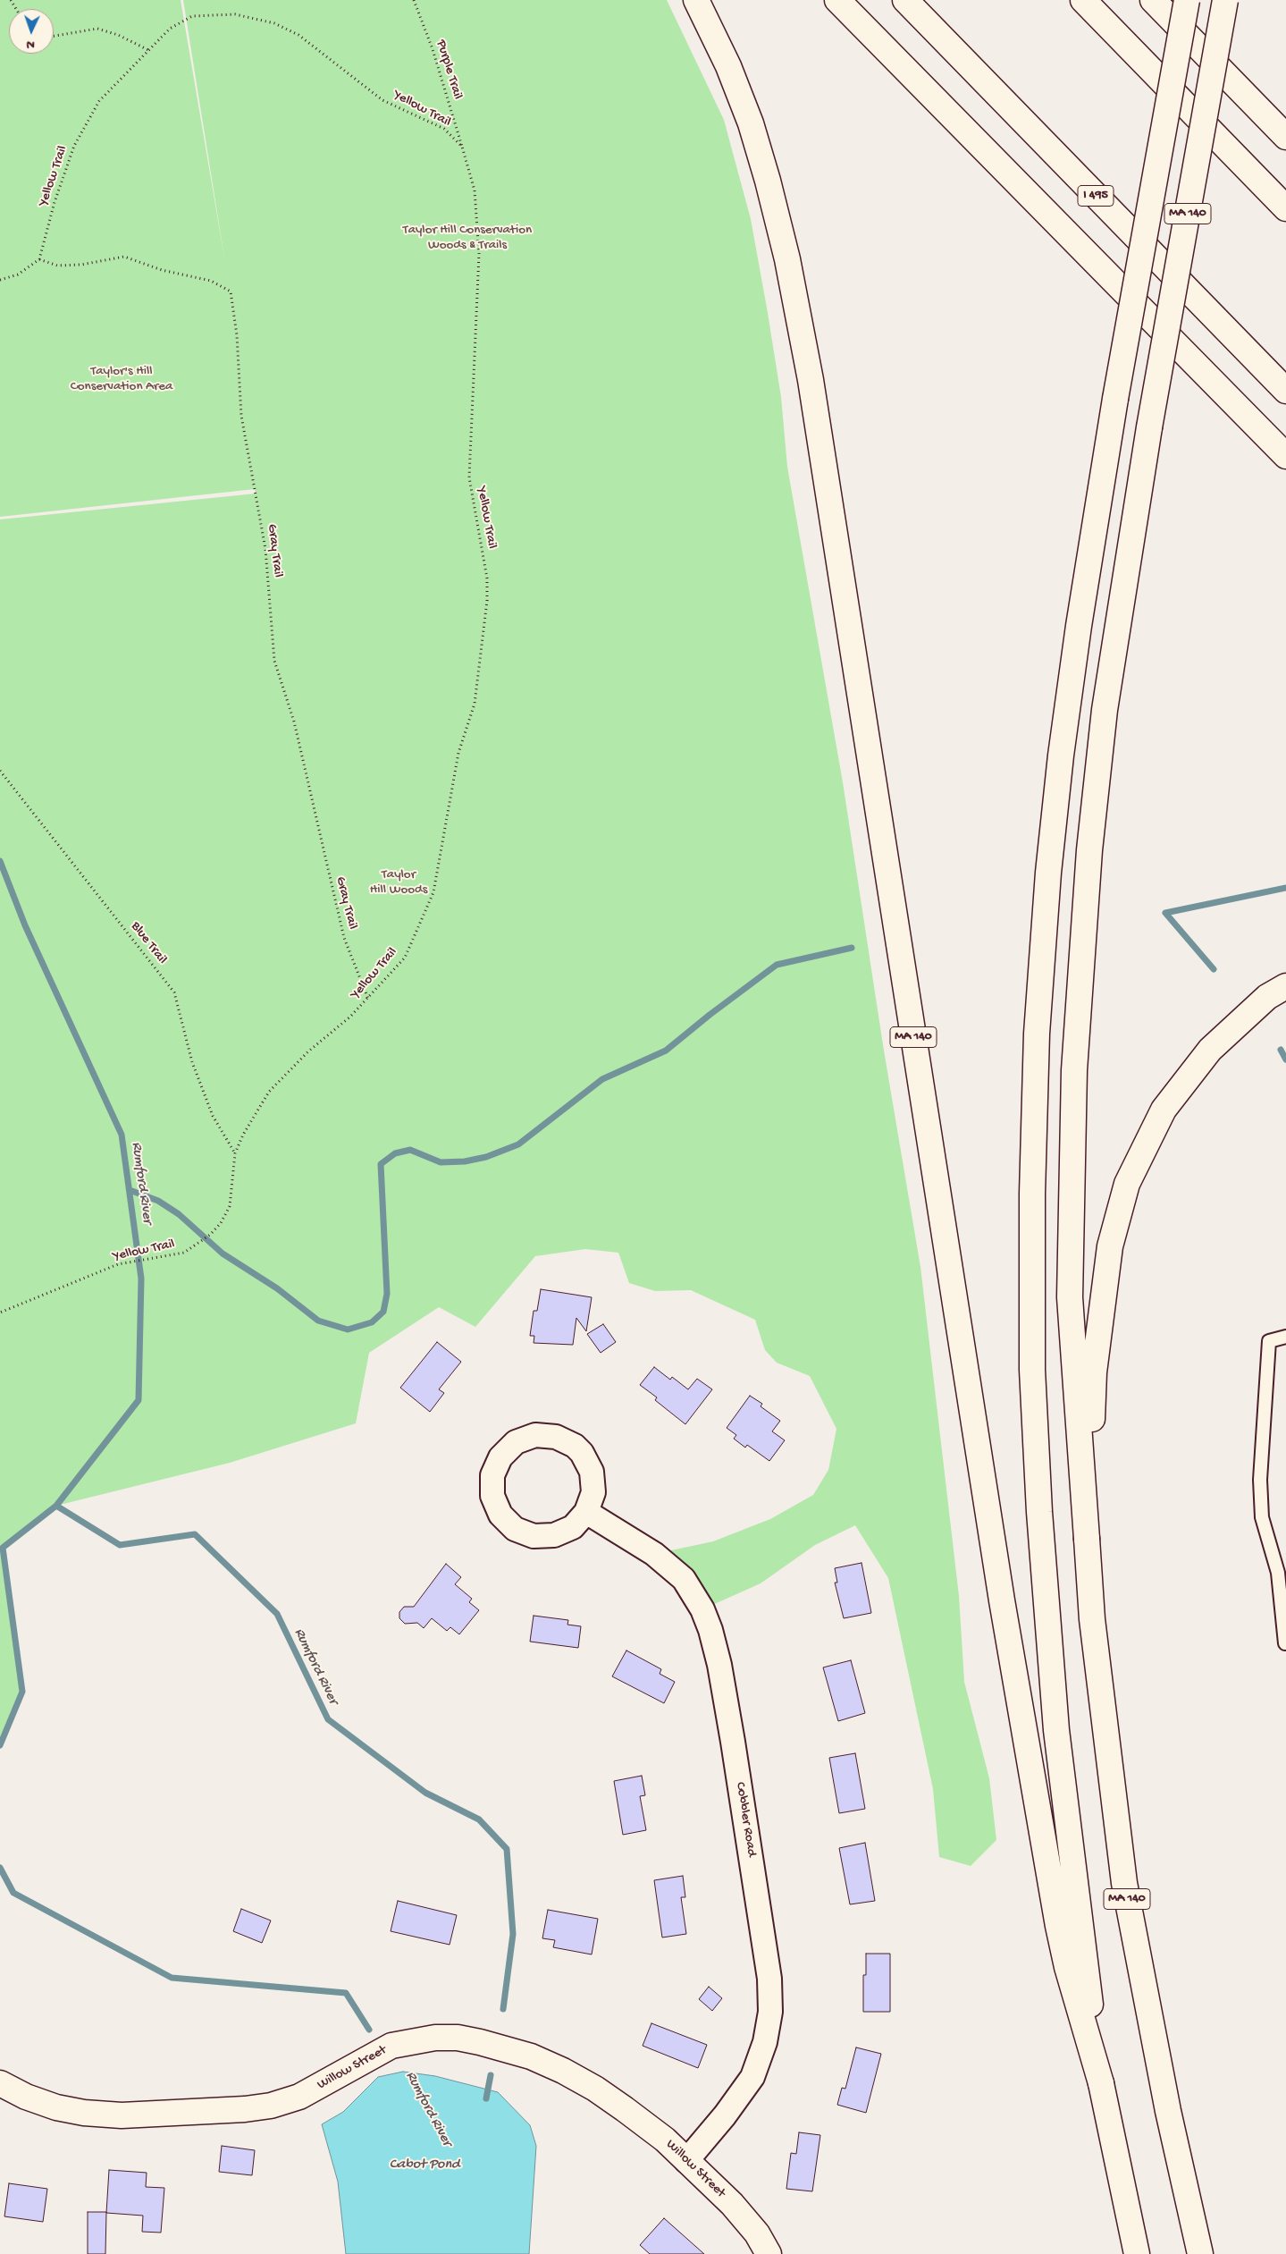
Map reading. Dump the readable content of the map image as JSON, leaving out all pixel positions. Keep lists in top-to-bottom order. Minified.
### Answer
{"streets":{"main road":["I 495","MA 140","Willow Street"],"street":["Cobbler Road"],"path":["Purple Trail","Yellow Trail","Gray Trail","Blue Trail"]},"crossings":[["Purple Trail","Yellow Trail"],["Yellow Trail","Gray Trail"],["Yellow Trail","Blue Trail"],["Cobbler Road","Willow Street"]],"water":["Rumford River","Cabot Pond"],"parks":["Taylor Hill Conservation Woods & Trails","Taylor's Hill Conservation Area","Taylor Hill Woods"],"north":"bottom"}
